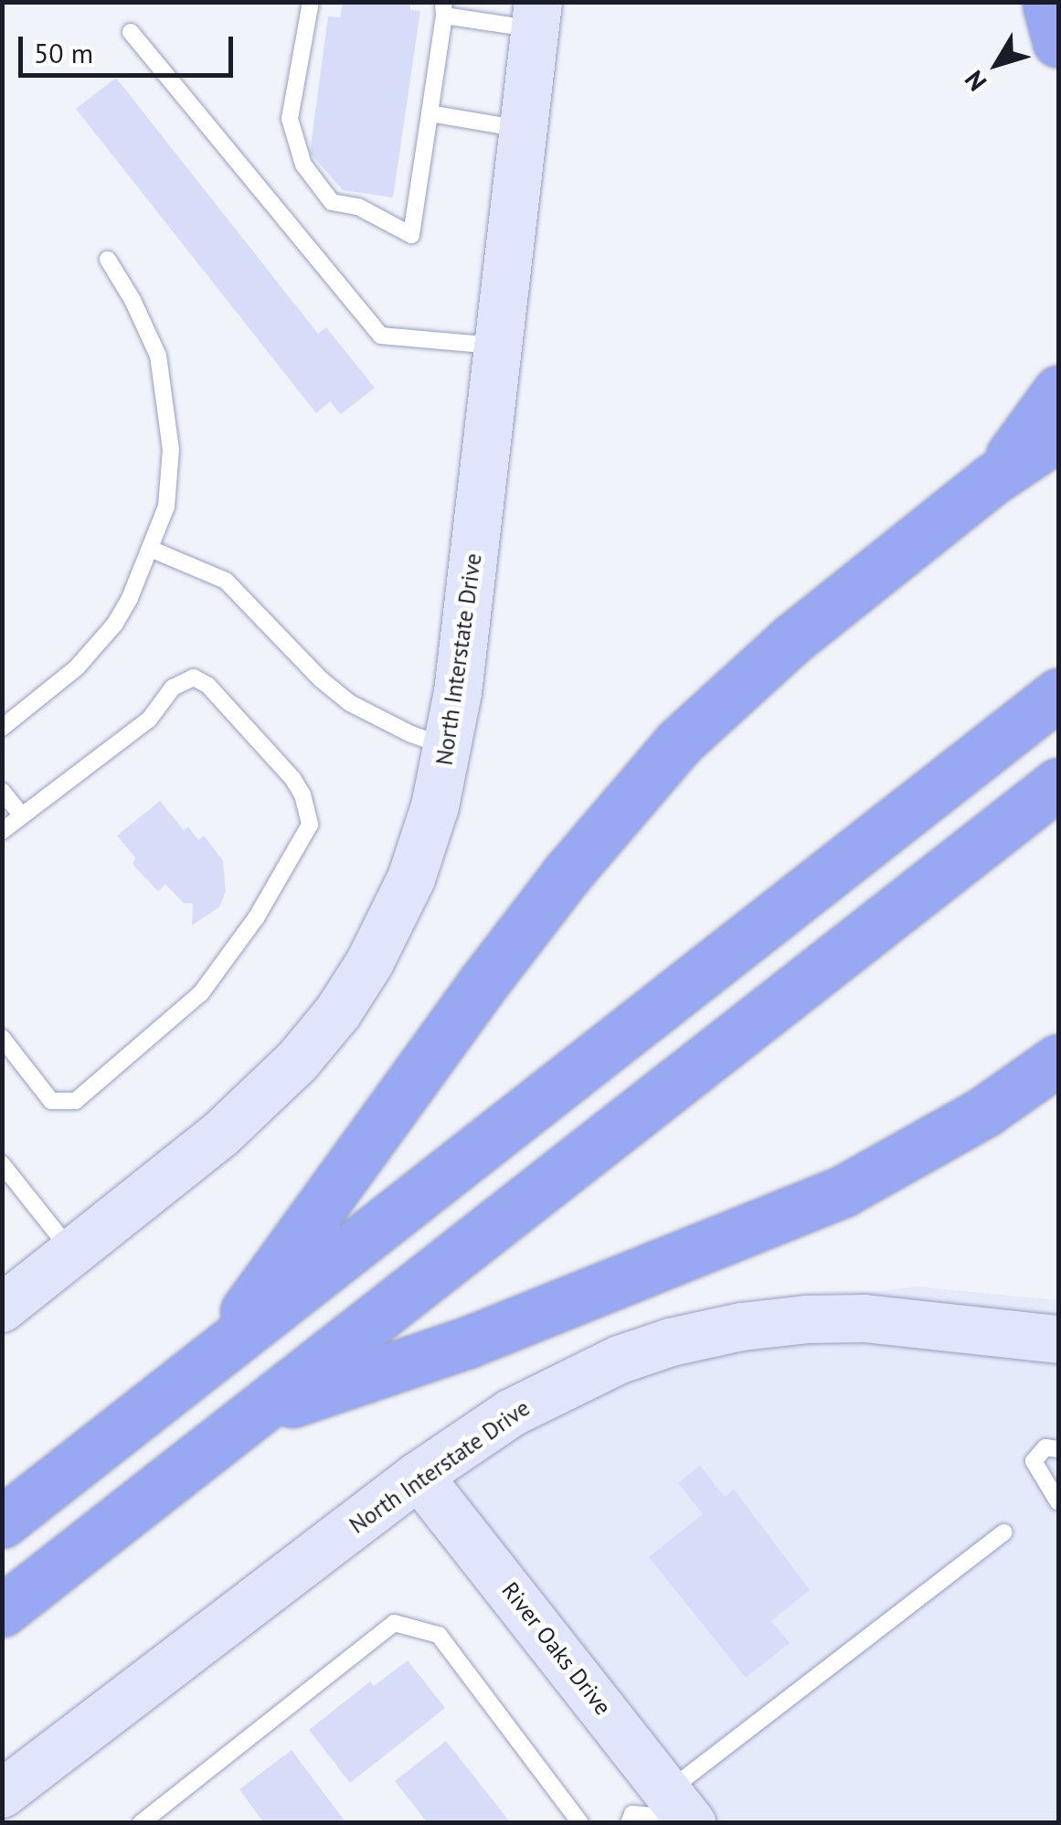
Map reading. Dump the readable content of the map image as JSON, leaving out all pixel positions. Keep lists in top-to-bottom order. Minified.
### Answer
{"streets":{"main road":["North Interstate Drive","River Oaks Drive"]},"crossings":[["North Interstate Drive","River Oaks Drive"]],"scale_bar":"50 m","north":"bottom left"}
